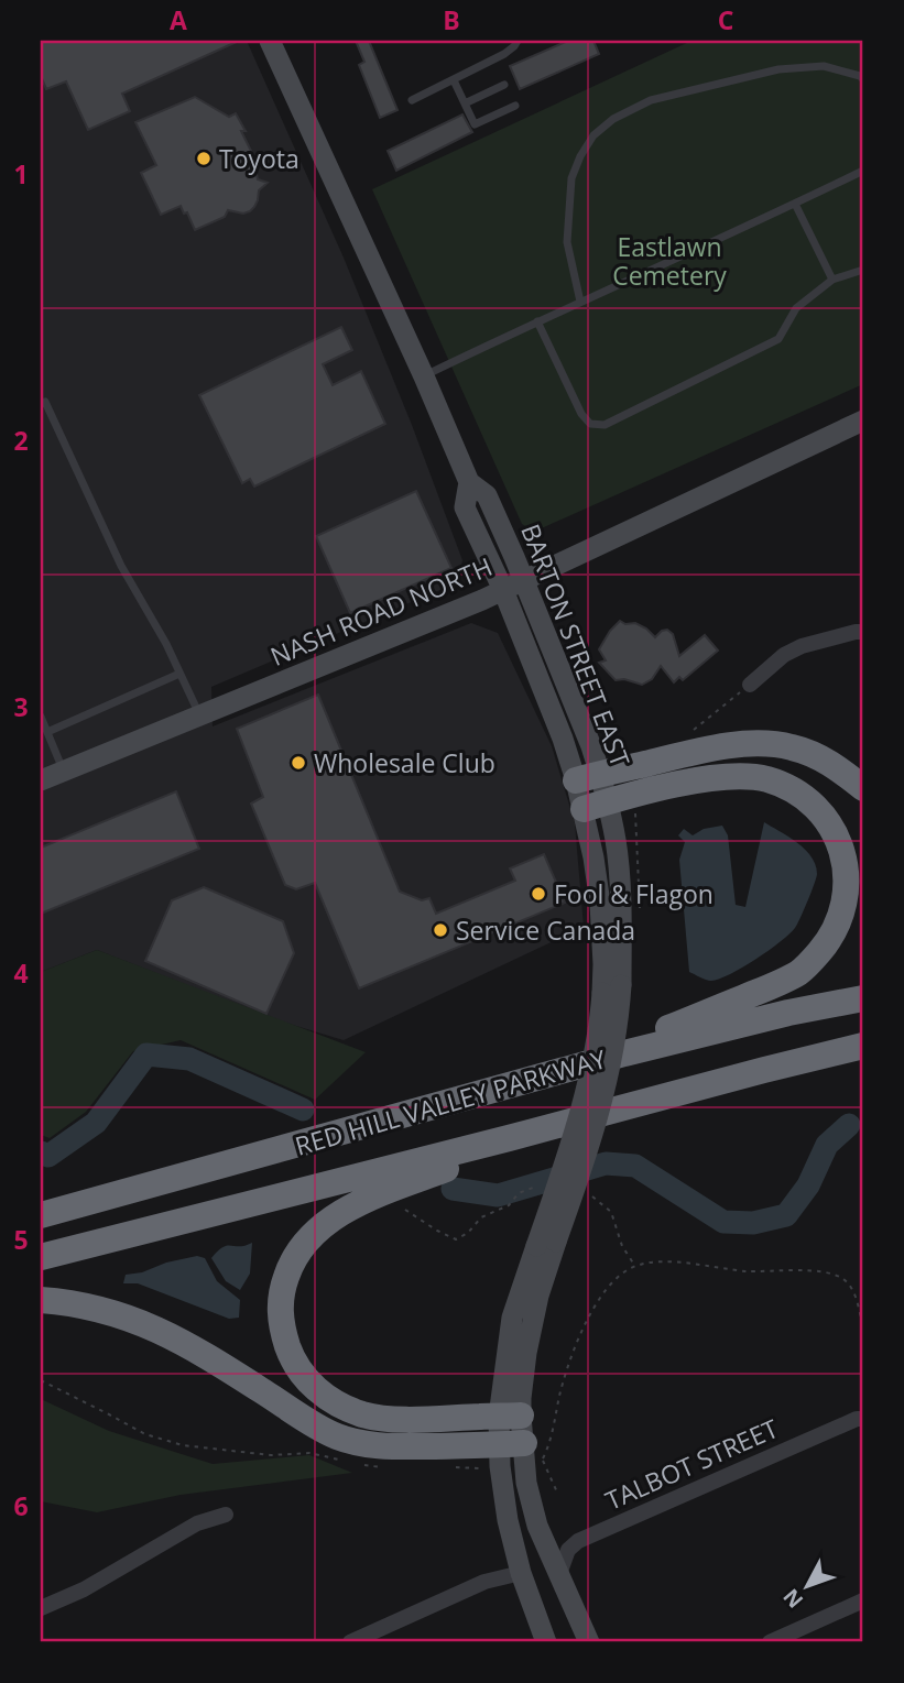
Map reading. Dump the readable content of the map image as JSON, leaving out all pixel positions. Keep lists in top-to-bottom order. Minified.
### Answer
{"streets":{"highway":["RED HILL VALLEY PARKWAY"],"main road":["NASH ROAD NORTH","BARTON STREET EAST"],"street":["TALBOT STREET"]},"crossings":[["NASH ROAD NORTH","BARTON STREET EAST"],["BARTON STREET EAST","TALBOT STREET"]],"parks":["Eastlawn Cemetery"],"places":["Toyota","Wholesale Club","Fool & Flagon","Service Canada"],"north":"bottom left","grid":{"columns":["A","B","C"],"rows":["1","2","3","4","5","6"]}}
